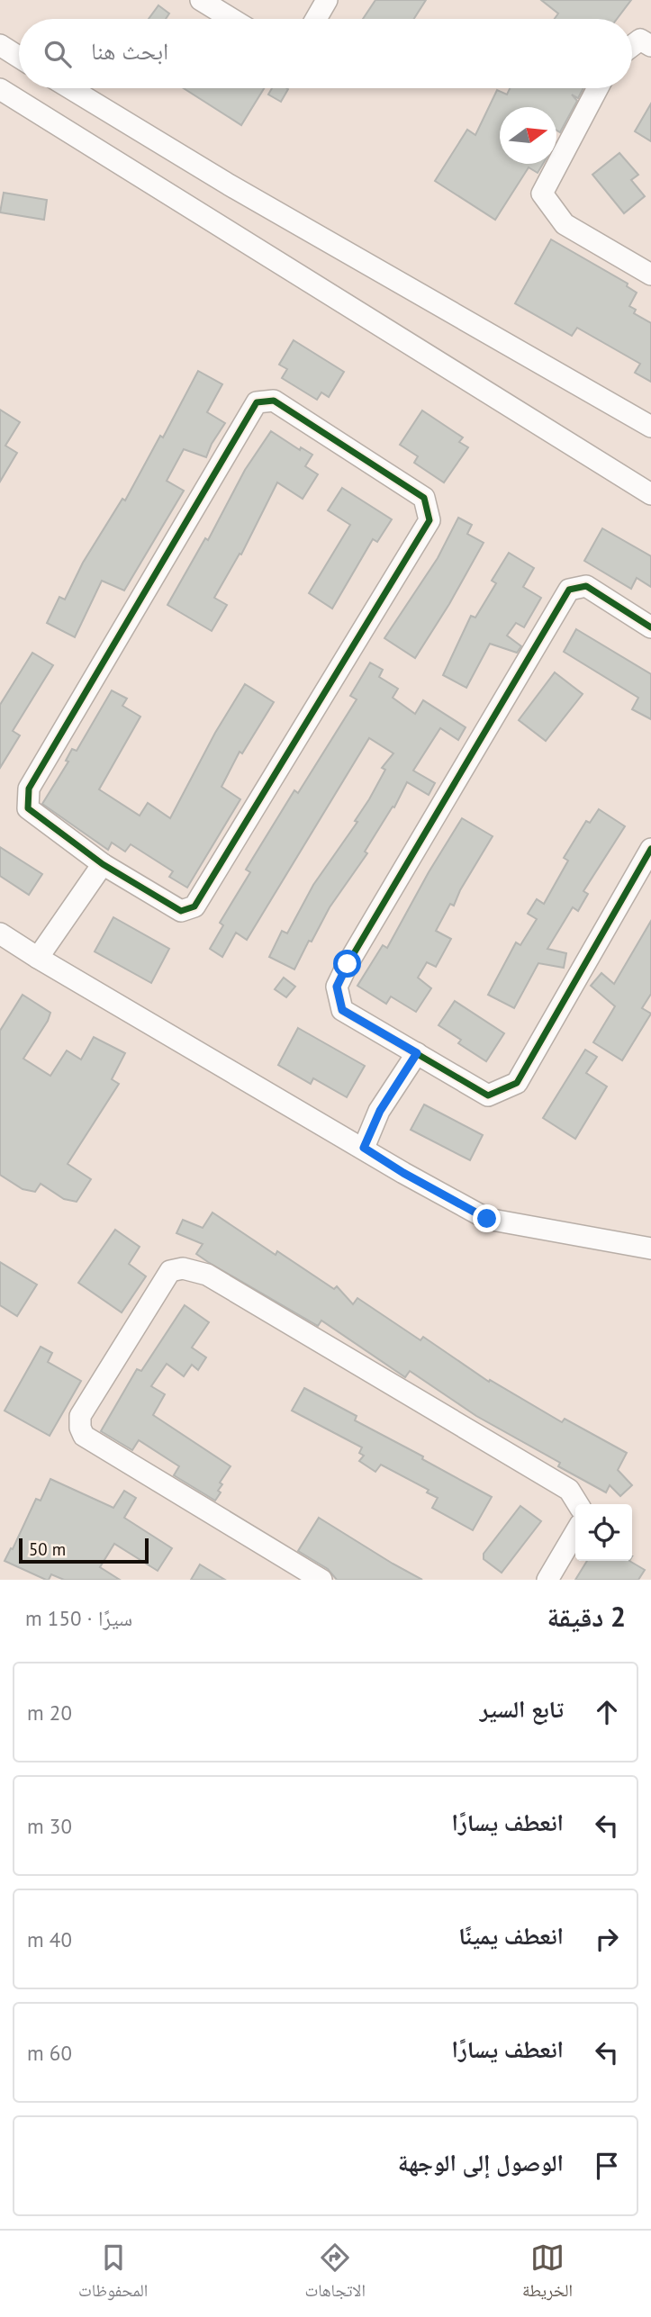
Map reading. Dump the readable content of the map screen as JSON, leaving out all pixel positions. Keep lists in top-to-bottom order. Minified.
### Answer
{"scale_bar":"50 m","north":"right","page":{"search":"ابحث هنا","scale":"50 m","heading":["2 دقيقة","سيرًا · 150 m"],"list":[["تابع السير","20 m"],["انعطف يسارًا","30 m"],["انعطف يمينًا","40 m"],["انعطف يسارًا","60 m"],"الوصول إلى الوجهة"],"nav":["الخريطة","الاتجاهات","المحفوظات"]}}
